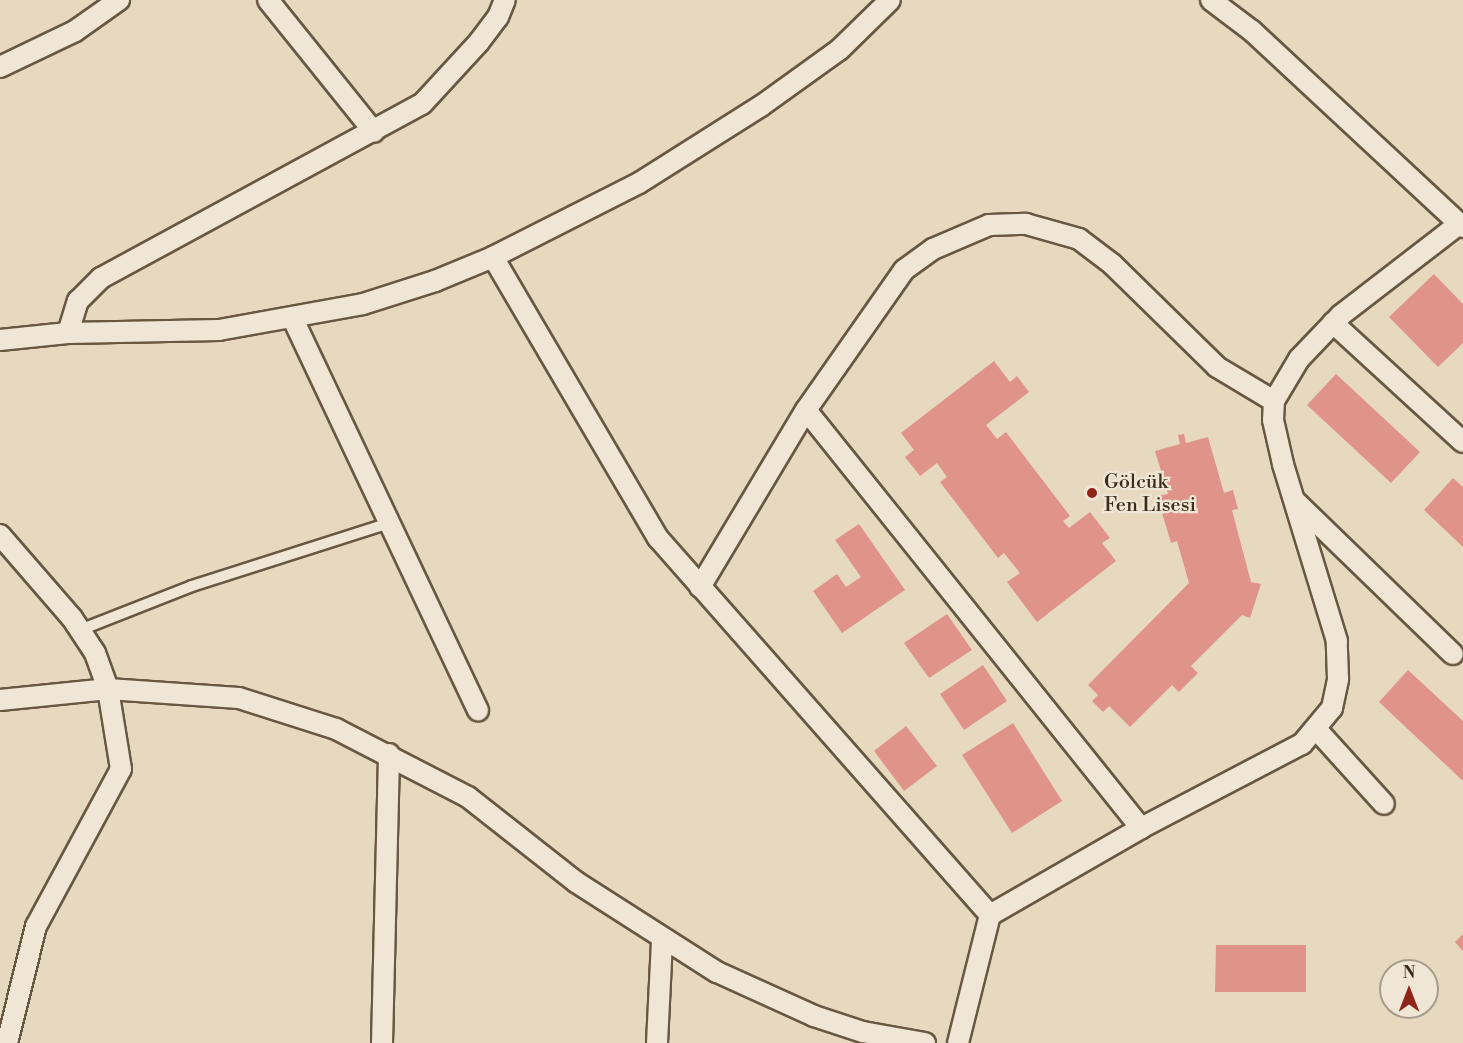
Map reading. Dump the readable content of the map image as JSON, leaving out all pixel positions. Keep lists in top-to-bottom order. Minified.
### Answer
{"places":["Gölcük Fen Lisesi"],"north":"top"}
